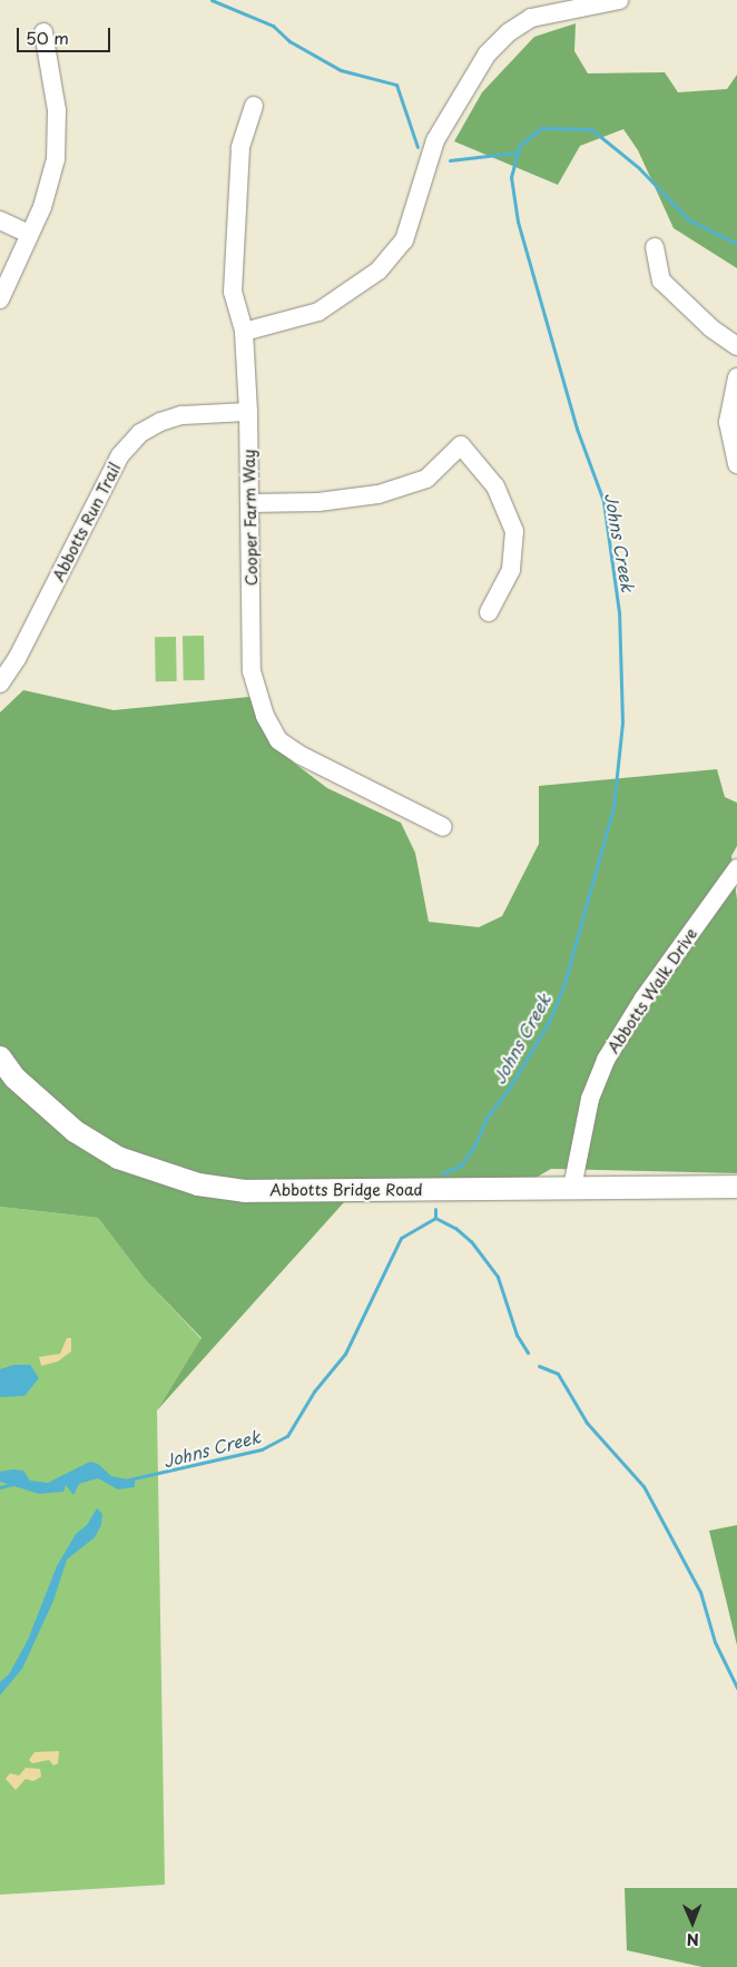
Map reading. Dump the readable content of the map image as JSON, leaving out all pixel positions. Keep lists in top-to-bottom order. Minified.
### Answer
{"streets":{"main road":["Abbotts Bridge Road"],"street":["Cooper Farm Way","Abbotts Run Trail","Abbotts Walk Drive"]},"crossings":[["Cooper Farm Way","Abbotts Run Trail"],["Abbotts Walk Drive","Abbotts Bridge Road"]],"water":["Johns Creek"],"scale_bar":"50 m","north":"bottom"}
